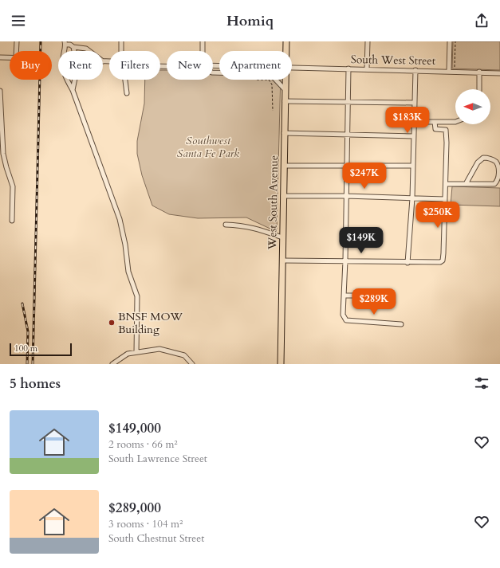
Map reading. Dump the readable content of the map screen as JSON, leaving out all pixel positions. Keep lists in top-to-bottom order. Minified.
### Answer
{"streets":{"main road":["West South Avenue"],"street":["South West Street"]},"parks":["Southwest Santa Fe Park"],"places":["BNSF MOW Building"],"scale_bar":"100 m","north":"left","page":{"header":"Homiq","chip":["Buy","Rent","Filters","New","Apartment"],"price":["$183K","$247K","$250K","$149K","$289K"],"scale":"100 m","heading":"5 homes","list":[{"name":"$149,000","note":"2 rooms · 66 m² · South Lawrence Street"},{"name":"$289,000","note":"3 rooms · 104 m² · South Chestnut Street"}]}}
